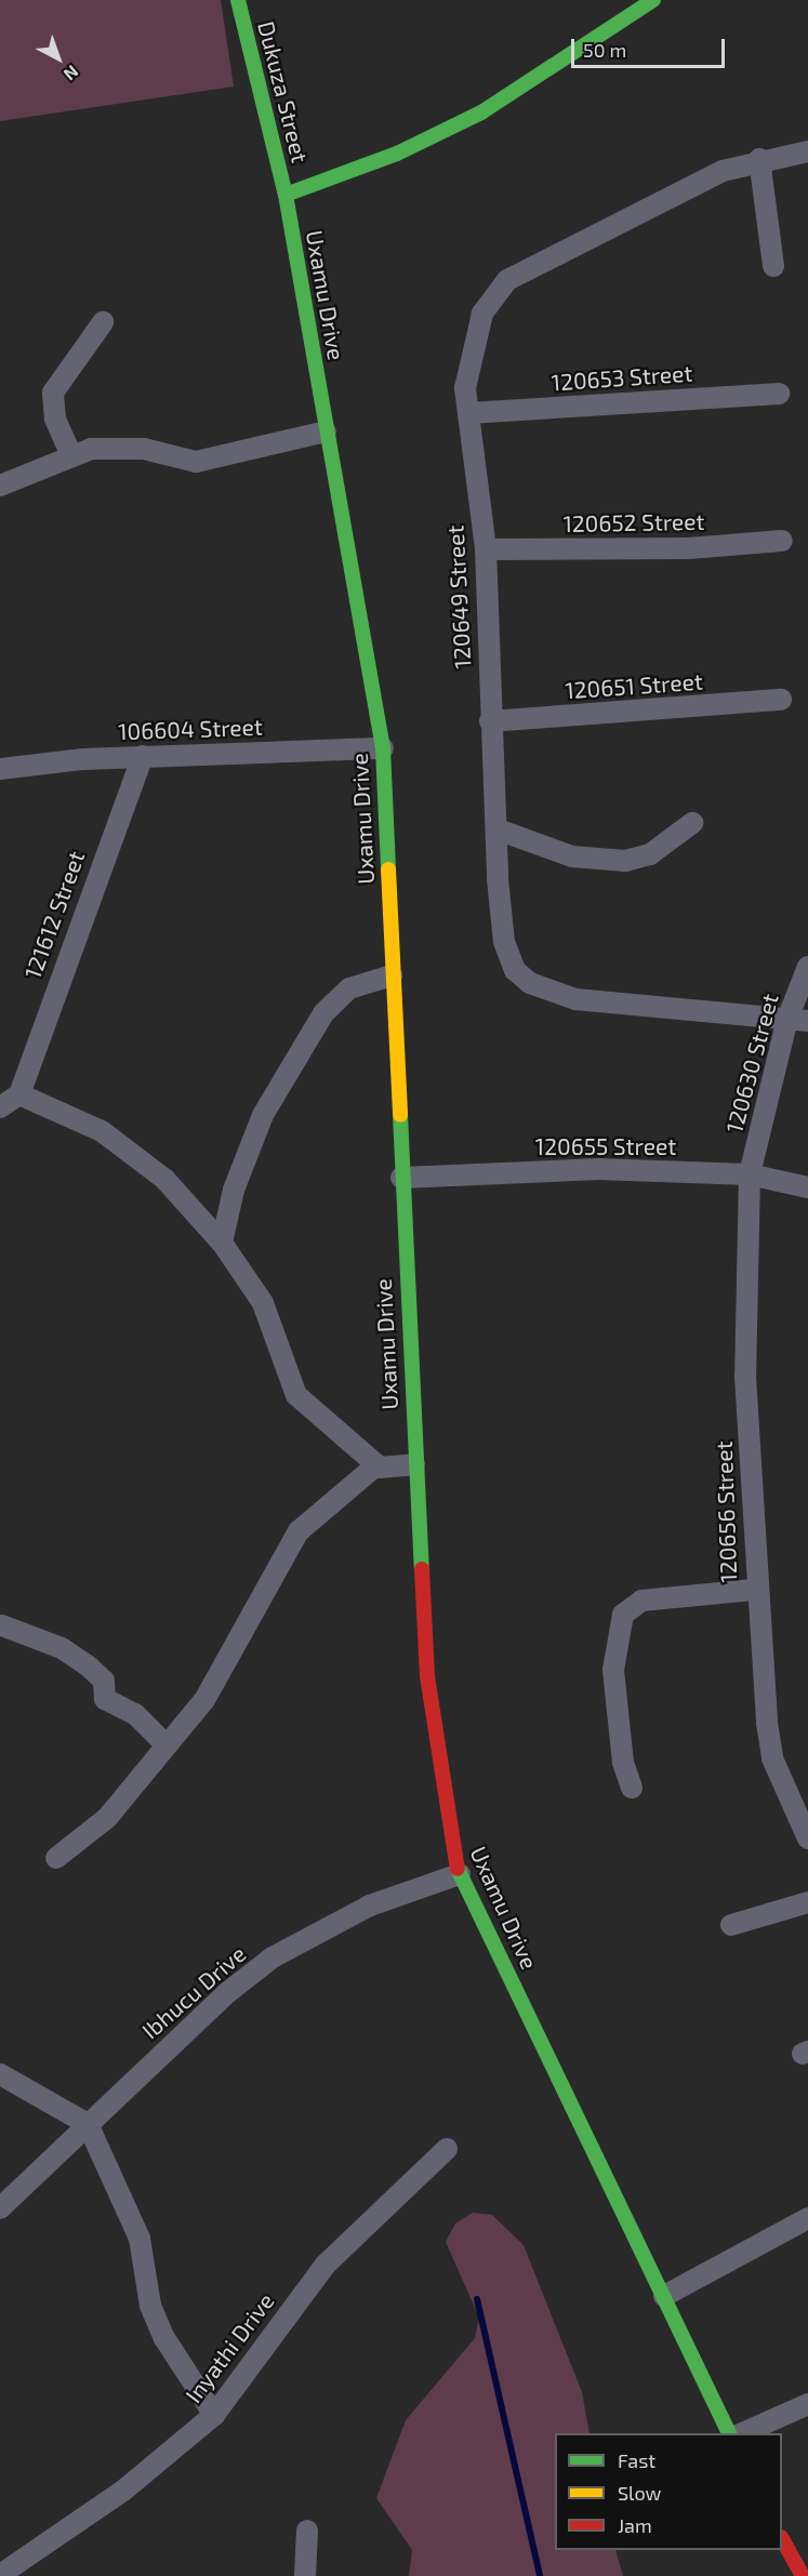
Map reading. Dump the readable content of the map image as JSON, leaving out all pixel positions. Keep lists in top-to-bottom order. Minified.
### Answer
{"streets":{"street":["Dukuza Street","Uxamu Drive","120653 Street","120652 Street","120649 Street","120651 Street","106604 Street","121612 Street","120630 Street","120655 Street","120656 Street","Ibhucu Drive","Inyathi Drive"]},"crossings":[["Dukuza Street","Uxamu Drive"],["Uxamu Drive","106604 Street"],["Uxamu Drive","120655 Street"],["Uxamu Drive","Ibhucu Drive"],["120653 Street","120649 Street"],["120652 Street","120649 Street"],["120649 Street","120651 Street"],["120649 Street","120630 Street"],["106604 Street","121612 Street"],["120630 Street","120655 Street"],["120630 Street","120656 Street"],["120655 Street","120656 Street"]],"legend":["Fast","Slow","Jam"],"scale_bar":"50 m","north":"bottom right"}
